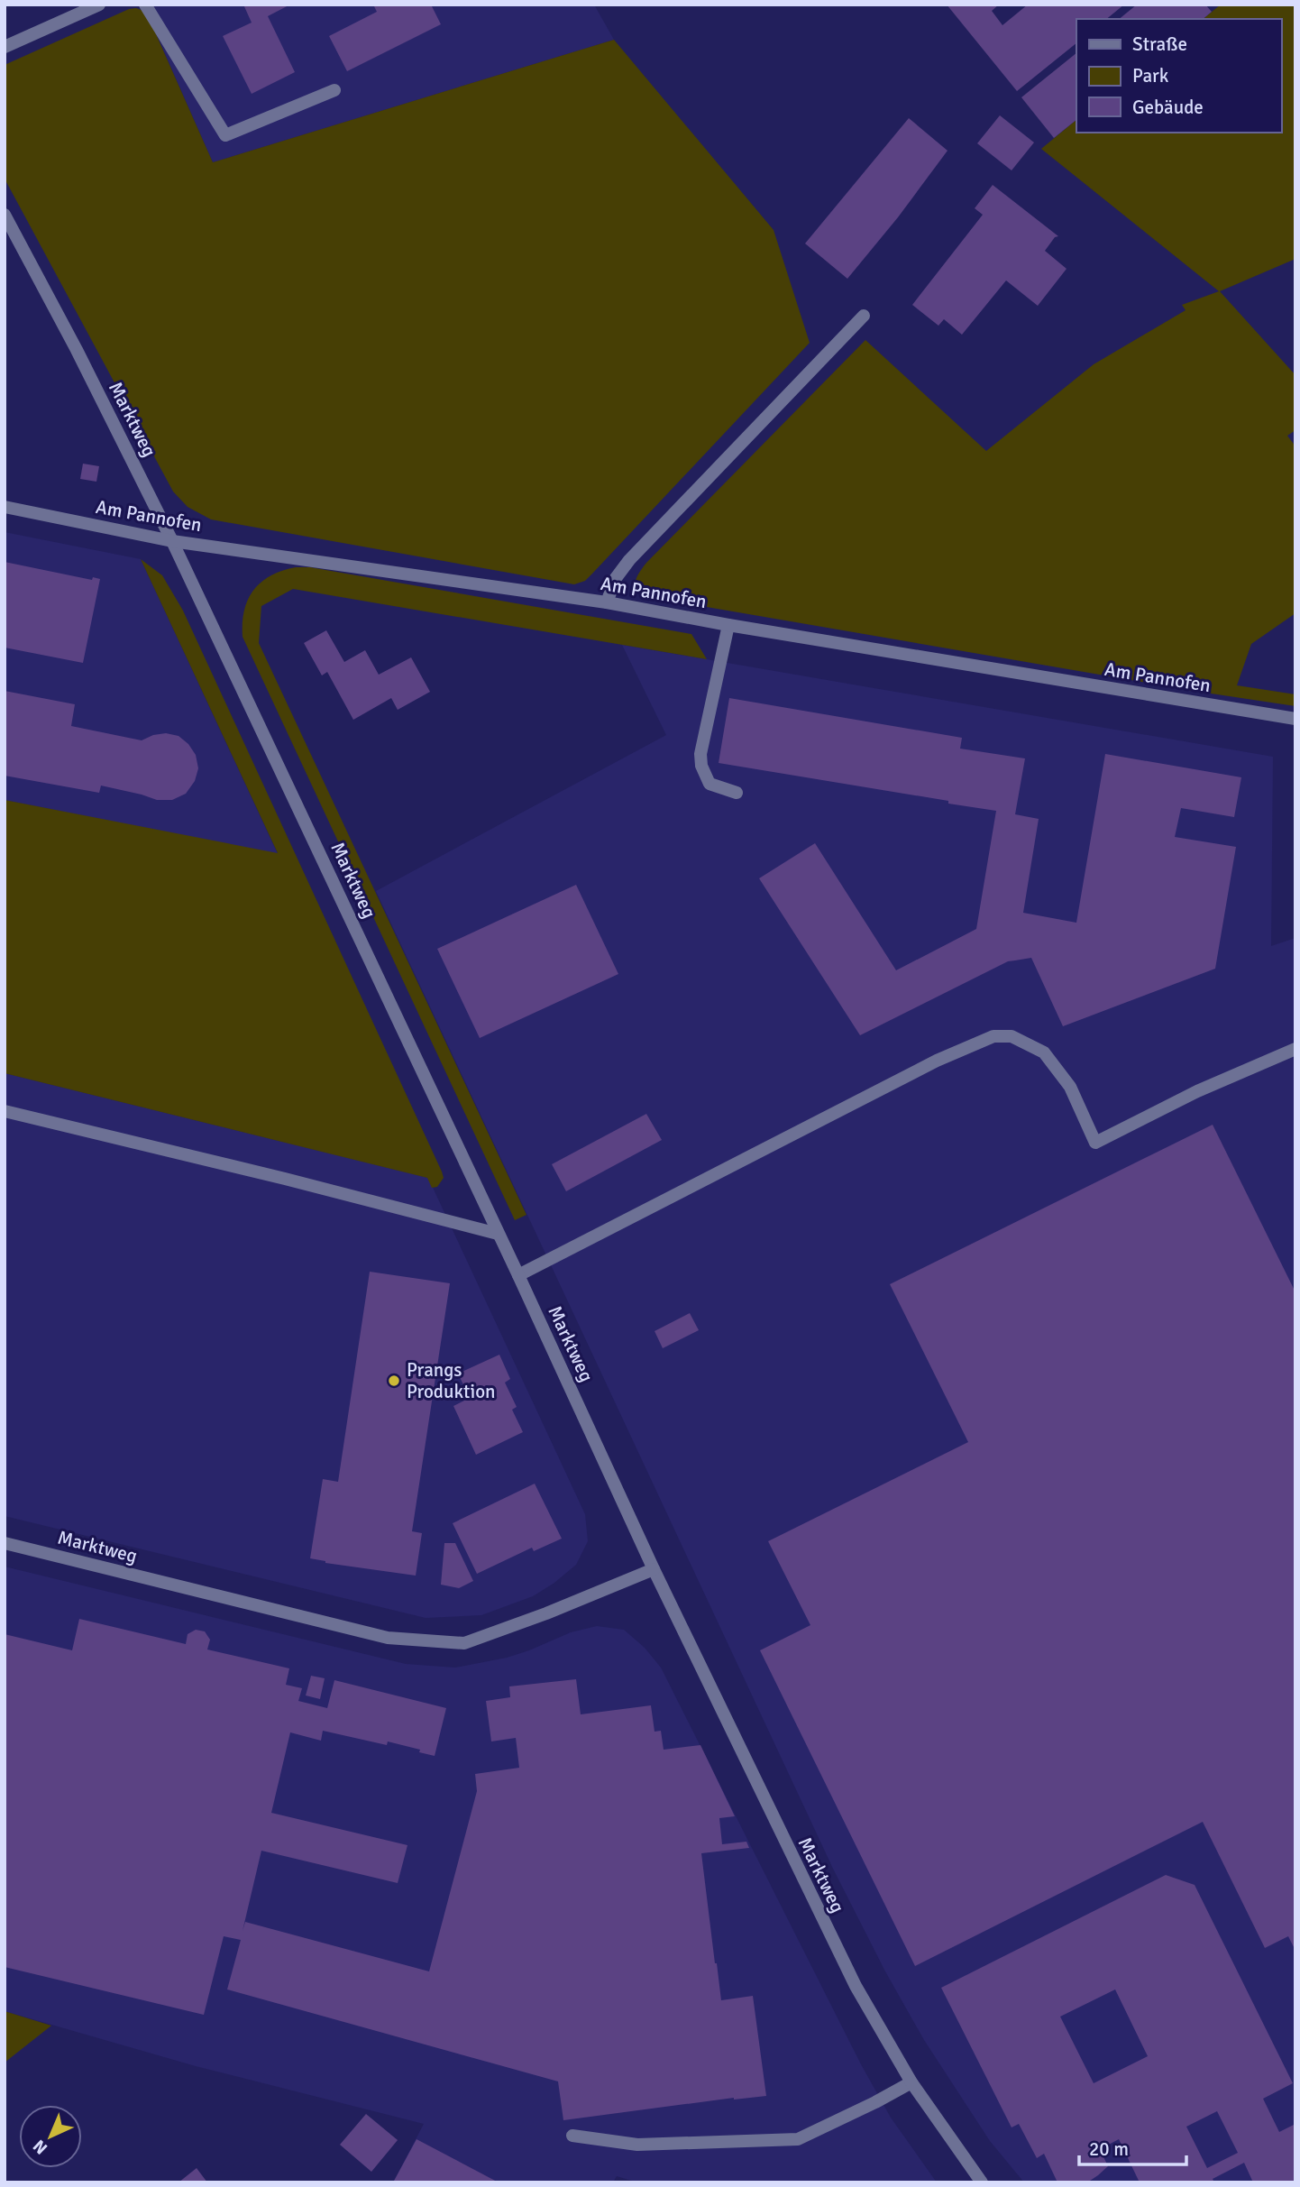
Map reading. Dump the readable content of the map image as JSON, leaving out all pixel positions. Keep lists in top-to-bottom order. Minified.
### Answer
{"streets":{"street":["Marktweg","Am Pannofen"]},"crossings":[["Marktweg","Am Pannofen"]],"places":["Prangs Produktion"],"legend":["Straße","Park","Gebäude"],"scale_bar":"20 m","north":"bottom left"}
